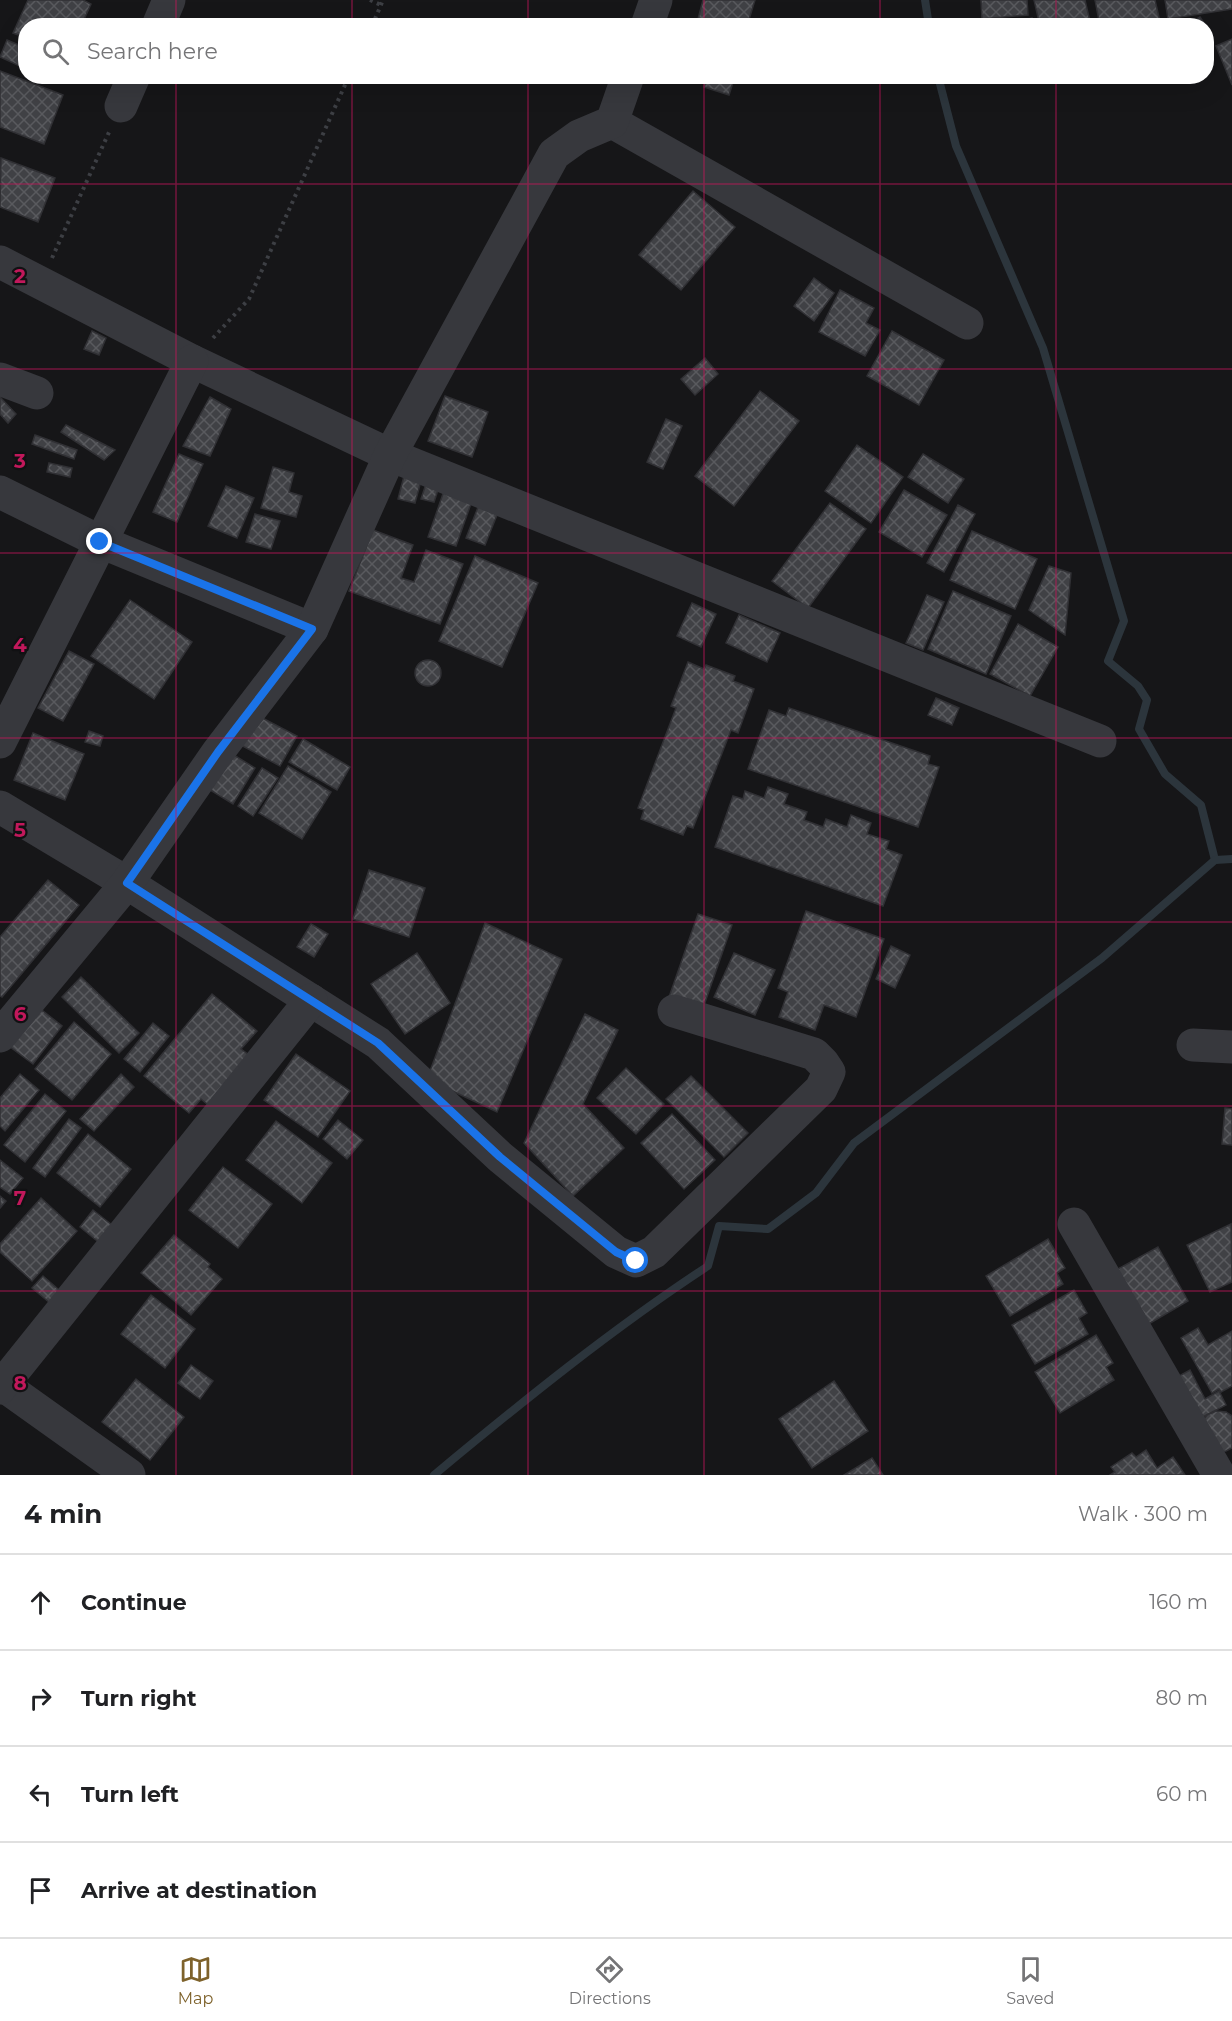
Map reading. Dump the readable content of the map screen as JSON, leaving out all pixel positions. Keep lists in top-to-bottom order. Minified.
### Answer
{"page":{"search":"Search here","heading":["4 min","Walk · 300 m"],"list":[["Continue","160 m"],["Turn right","80 m"],["Turn left","60 m"],"Arrive at destination"],"nav":["Map","Directions","Saved"]},"grid":{"rows":["2","3","4","5","6","7","8"]}}
